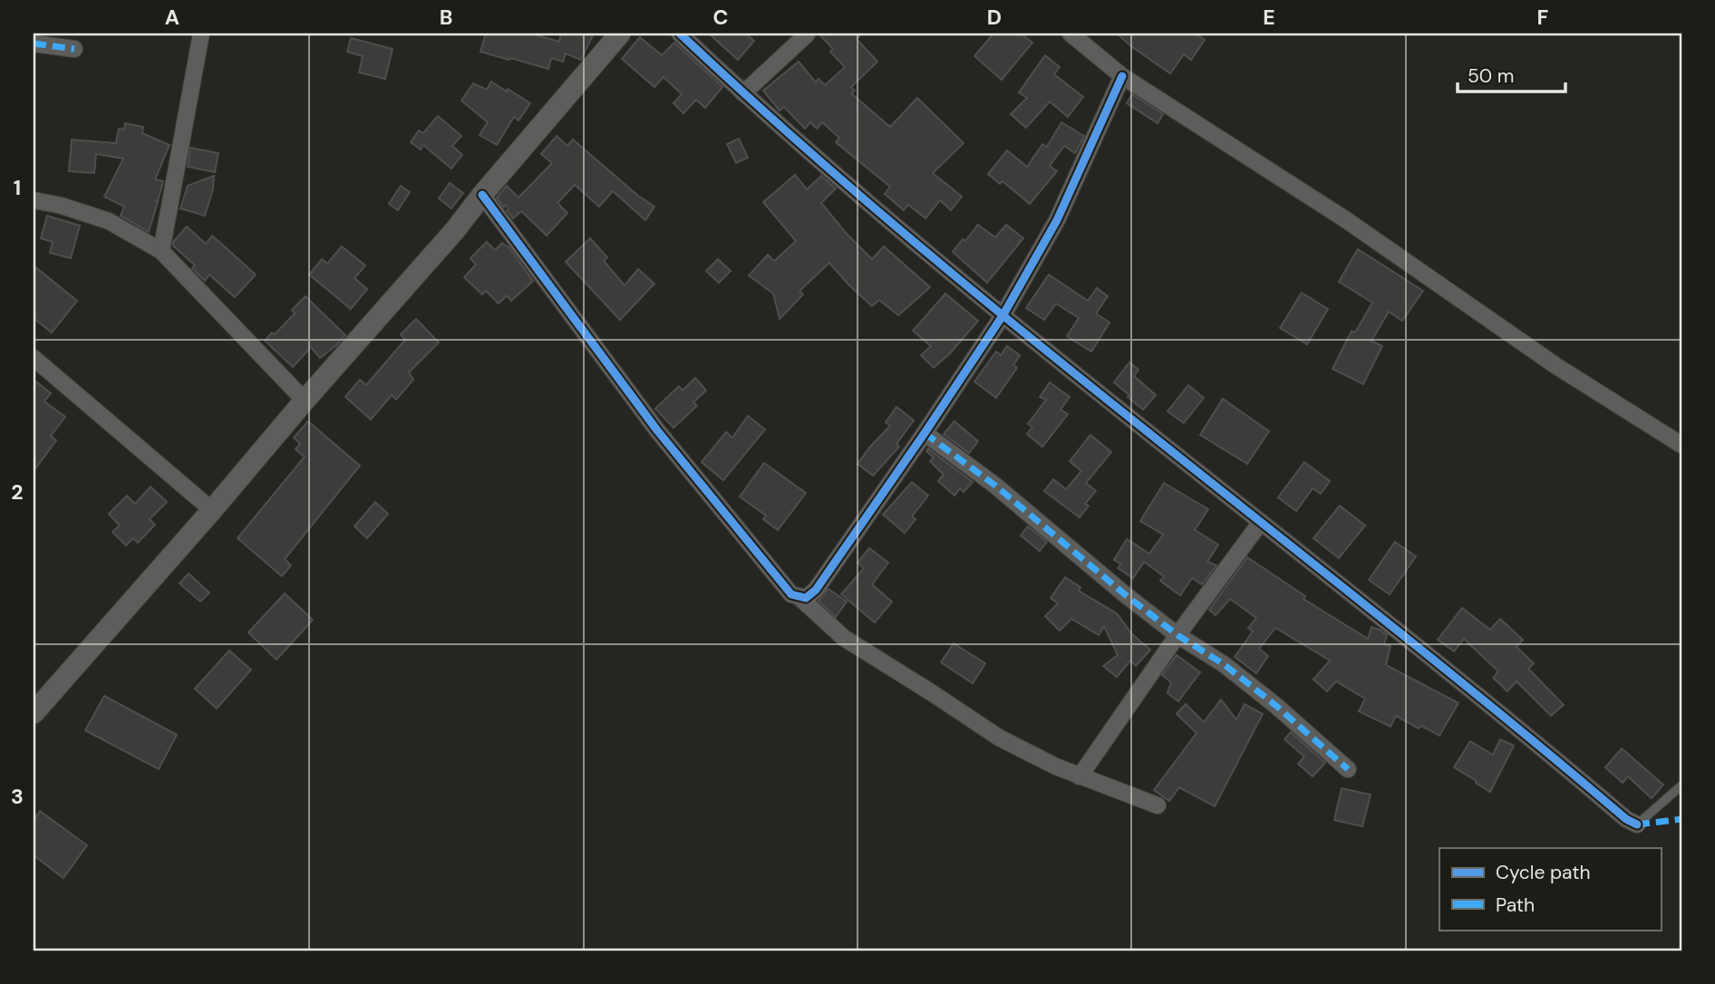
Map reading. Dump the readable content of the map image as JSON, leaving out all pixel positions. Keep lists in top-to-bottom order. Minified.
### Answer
{"legend":["Cycle path","Path"],"scale_bar":"50 m","grid":{"columns":["A","B","C","D","E","F"],"rows":["1","2","3"]}}
